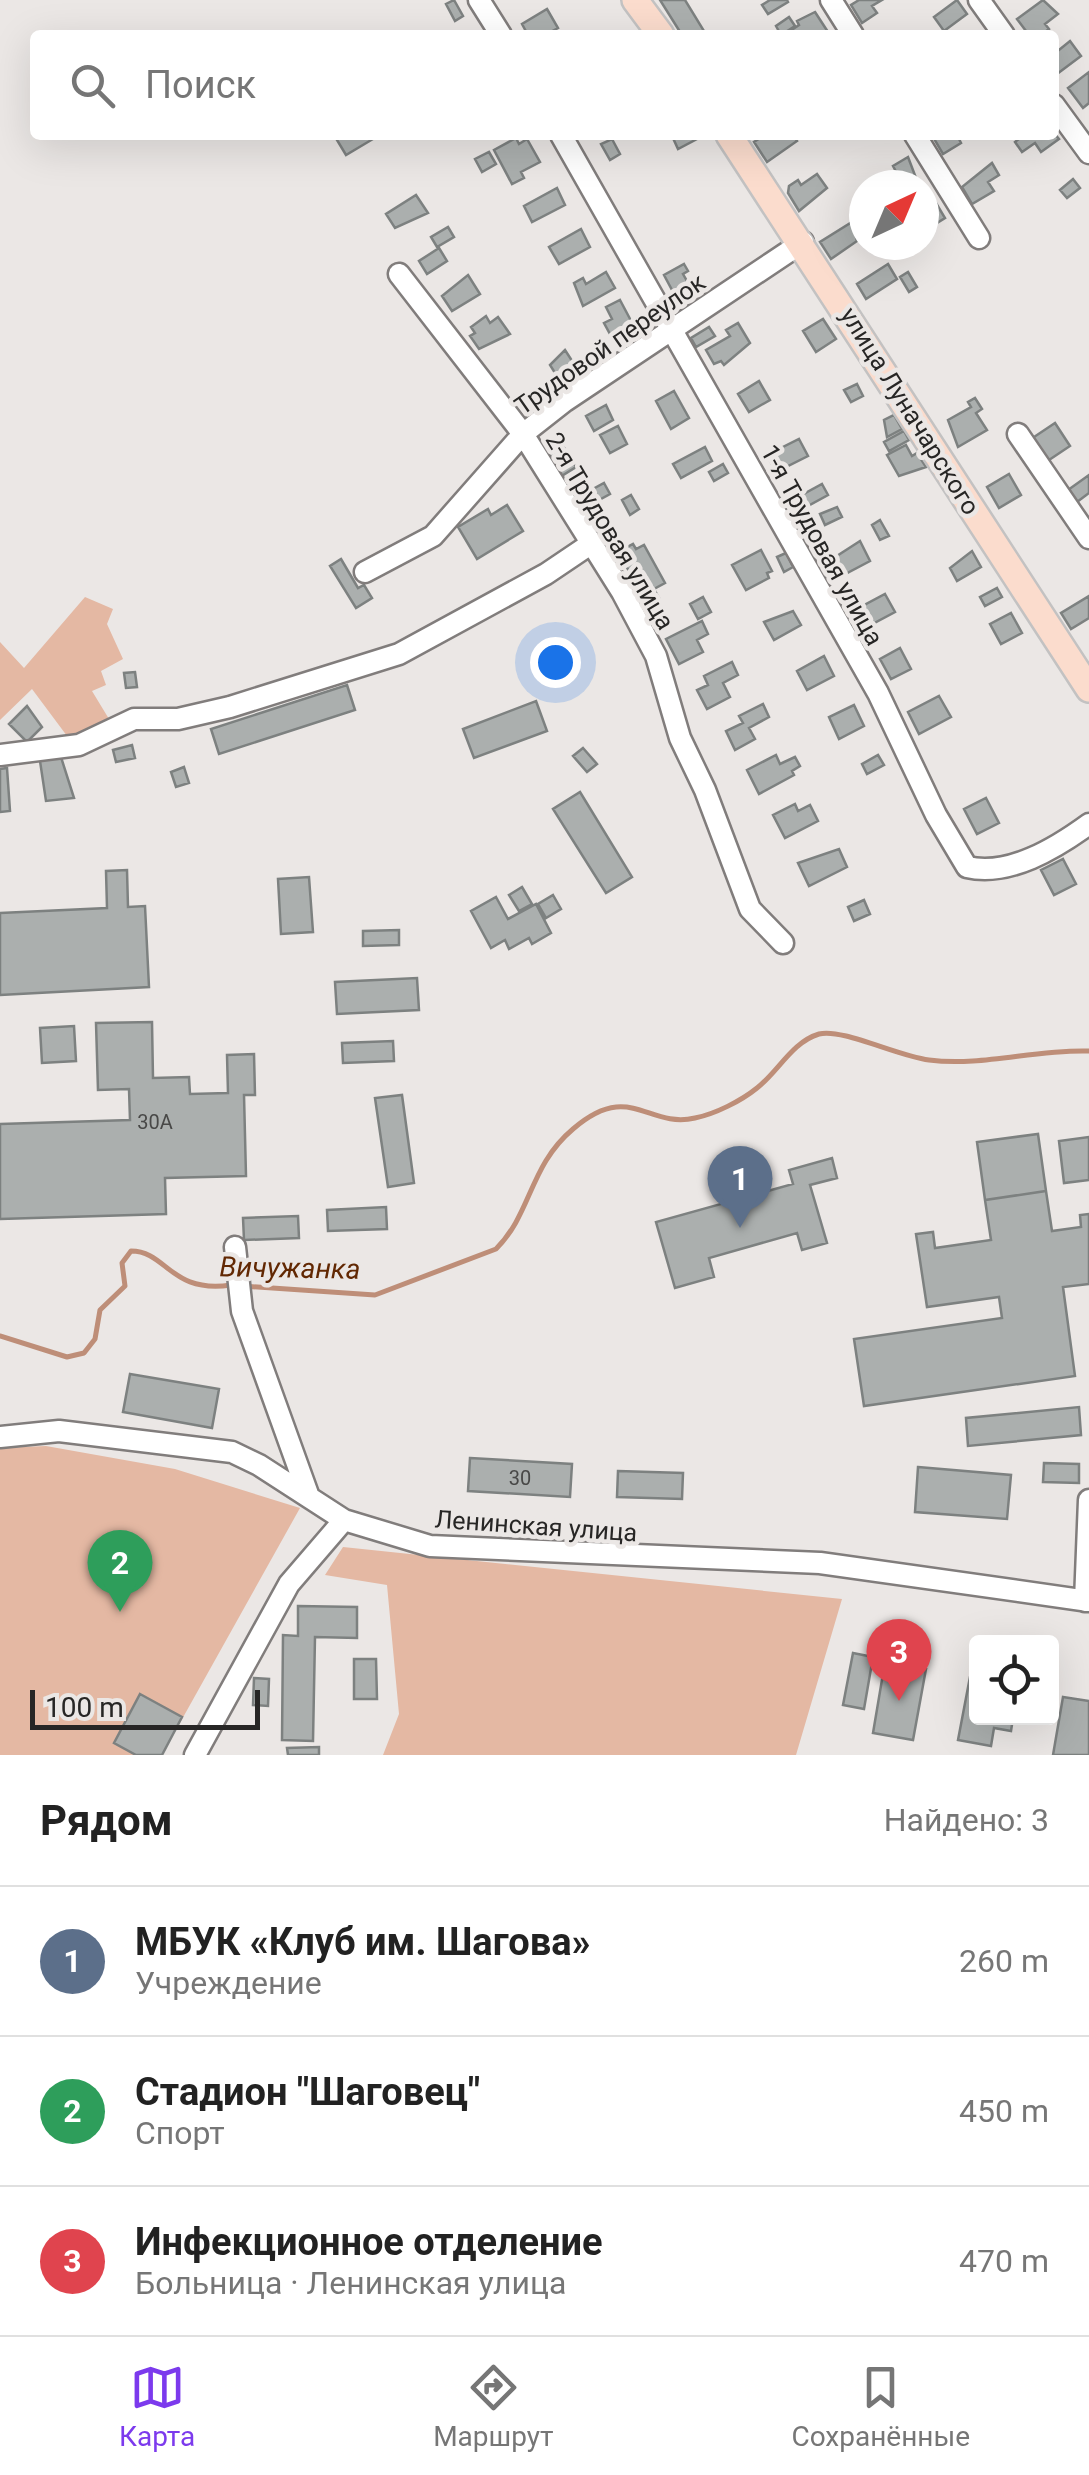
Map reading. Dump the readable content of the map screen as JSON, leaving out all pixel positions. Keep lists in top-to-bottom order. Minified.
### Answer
{"streets":{"main road":["улица Луначарского"],"street":["Трудовой переулок","2-я Трудовая улица","1-я Трудовая улица","Ленинская улица"]},"crossings":[["Трудовой переулок","улица Луначарского"],["Трудовой переулок","2-я Трудовая улица"],["Трудовой переулок","1-я Трудовая улица"]],"water":["Вичужанка"],"house_numbers":["30А","30"],"scale_bar":"100 m","north":"top right","page":{"search":"Поиск","pins":["1","2","3"],"scale":"100 m","heading":["Рядом","Найдено: 3"],"list":[{"mark":"1","name":"МБУК «Клуб им. Шагова»","note":"Учреждение","value":"260 m"},{"mark":"2","name":"Стадион \"Шаговец\"","note":"Спорт","value":"450 m"},{"mark":"3","name":"Инфекционное отделение","note":"Больница · Ленинская улица","value":"470 m"}],"nav":["Карта","Маршрут","Сохранённые"]}}
